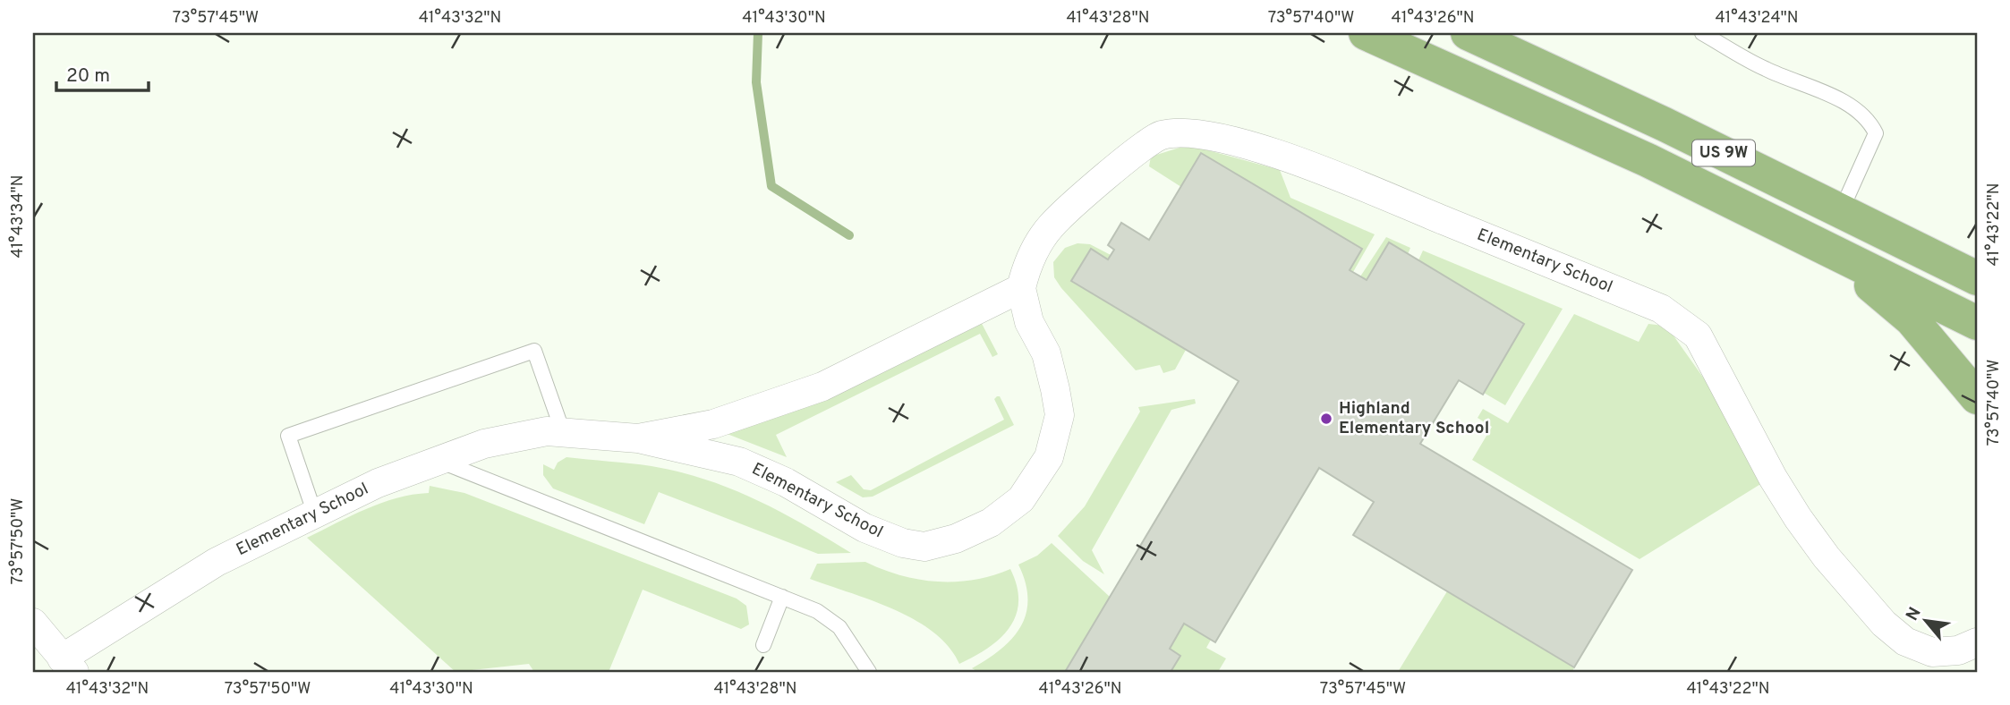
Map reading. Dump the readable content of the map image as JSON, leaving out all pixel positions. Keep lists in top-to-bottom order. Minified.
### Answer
{"streets":{"highway":["US 9W"],"street":["Elementary School"]},"places":["Highland Elementary School"],"scale_bar":"20 m","north":"top left","coordinates":["73°57'45\"W","41°43'32\"N","41°43'30\"N","41°43'28\"N","73°57'40\"W","41°43'26\"N","41°43'24\"N","41°43'34\"N","41°43'22\"N","73°57'50\"W"]}
